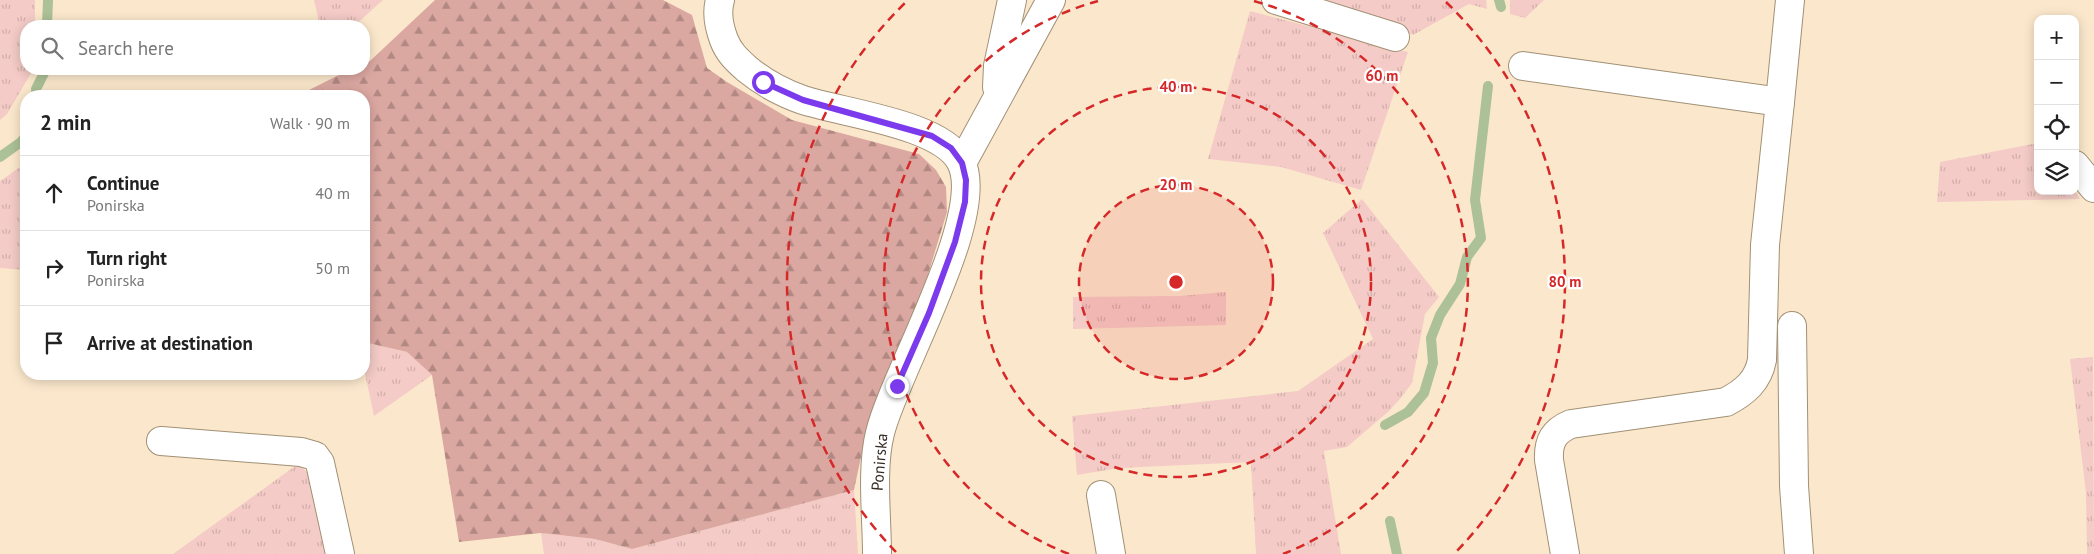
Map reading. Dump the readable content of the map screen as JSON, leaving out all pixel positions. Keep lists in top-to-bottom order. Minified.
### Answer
{"streets":{"street":["Ponirska"]},"page":{"map_buttons":["+","−"],"search":"Search here","heading":["2 min","Walk · 90 m"],"list":[["Continue","Ponirska","40 m"],["Turn right","Ponirska","50 m"],"Arrive at destination"]},"rings":["60 m","40 m","20 m","80 m"]}
